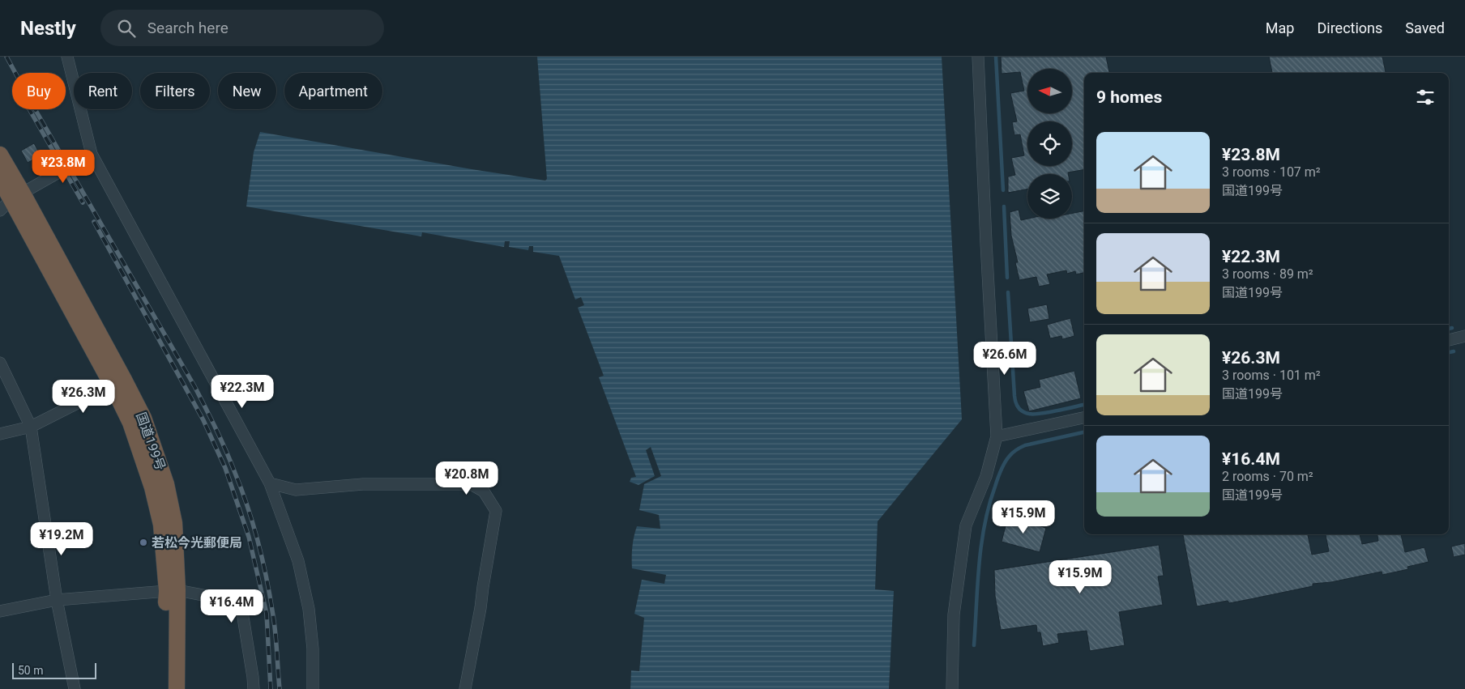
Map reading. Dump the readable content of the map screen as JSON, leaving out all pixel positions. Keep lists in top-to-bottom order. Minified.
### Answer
{"streets":{"highway":["国道199号"]},"places":["若松今光郵便局"],"scale_bar":"50 m","north":"left","page":{"header":"Nestly","search":"Search here","nav":["Map","Directions","Saved"],"chip":["Buy","Rent","Filters","New","Apartment"],"heading":"9 homes","list":[{"name":"¥23.8M","note":"3 rooms · 107 m² · 国道199号"},{"name":"¥22.3M","note":"3 rooms · 89 m² · 国道199号"},{"name":"¥26.3M","note":"3 rooms · 101 m² · 国道199号"},{"name":"¥16.4M","note":"2 rooms · 70 m² · 国道199号"}],"price":["¥23.8M","¥26.6M","¥22.3M","¥26.3M","¥20.8M","¥15.9M","¥19.2M","¥15.9M","¥16.4M"],"scale":"50 m"}}
